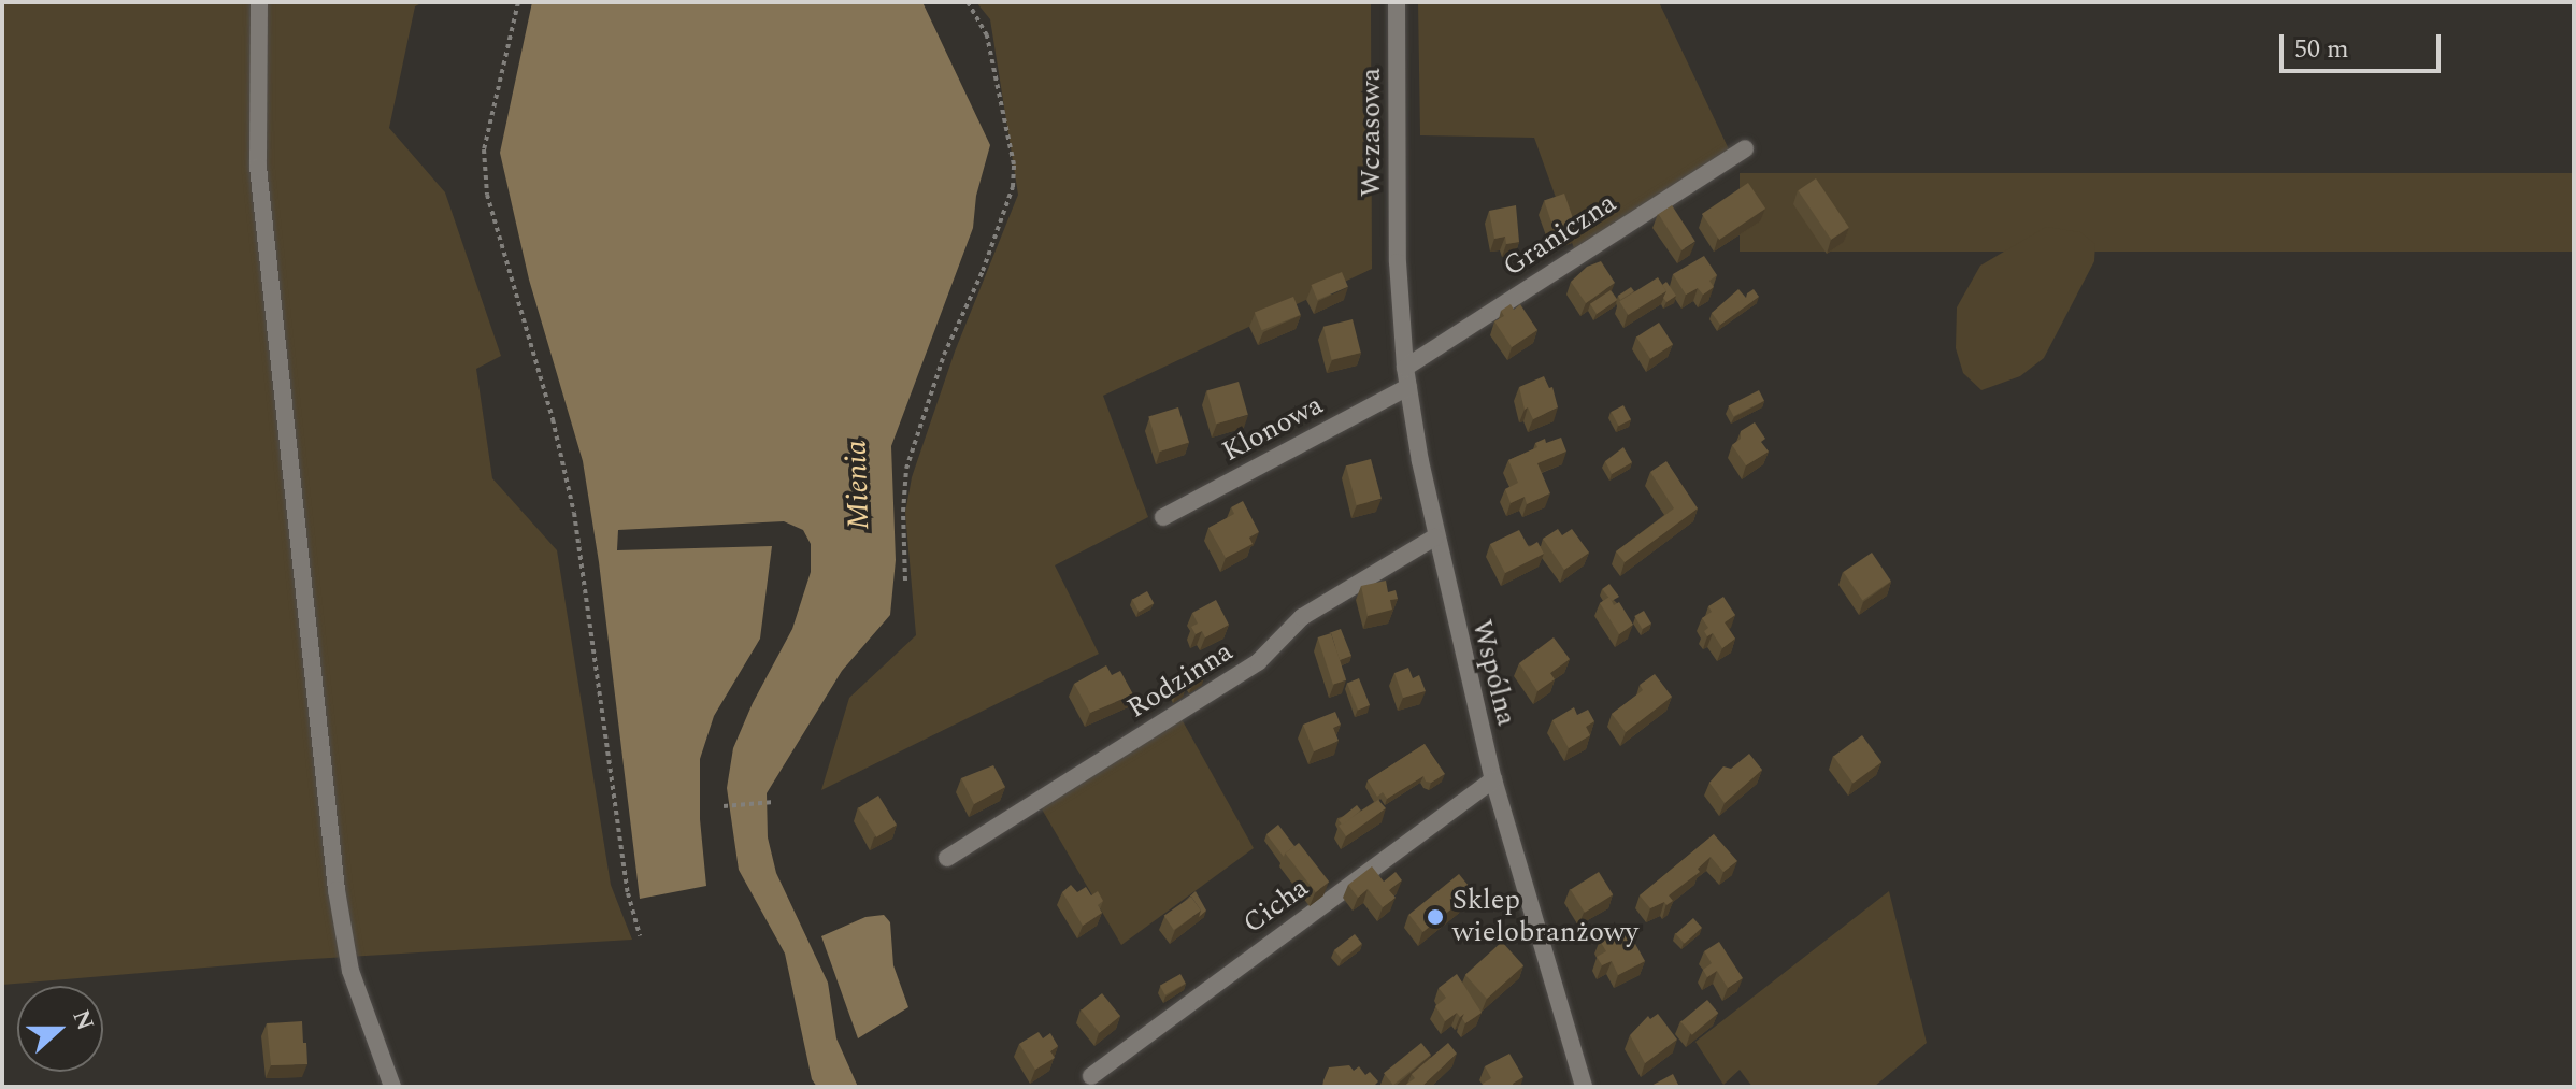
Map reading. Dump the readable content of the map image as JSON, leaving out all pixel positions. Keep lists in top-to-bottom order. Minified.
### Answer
{"streets":{"street":["Wczasowa","Graniczna","Klonowa","Wspólna","Rodzinna","Cicha"]},"crossings":[["Wczasowa","Wspólna"],["Graniczna","Wspólna"],["Klonowa","Wspólna"],["Wspólna","Rodzinna"],["Wspólna","Cicha"]],"water":["Mienia"],"places":["Sklep wielobranżowy"],"scale_bar":"50 m","north":"right"}
